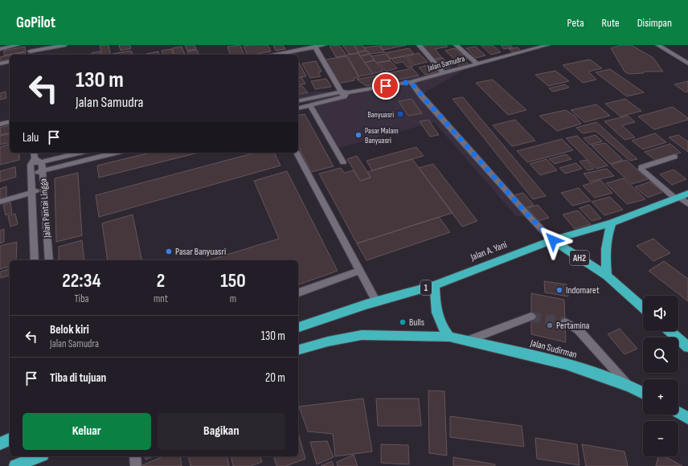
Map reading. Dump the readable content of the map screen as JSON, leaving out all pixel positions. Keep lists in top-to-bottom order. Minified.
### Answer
{"streets":{"highway":["Jalan A. Yani","AH2","1","Jalan Sudirman"],"street":["Jalan Samudra","Jalan Pantai Lingga"]},"crossings":[["Jalan A. Yani","AH2"]],"places":{"transit":["Banyuasri"],"other":["Pasar Malam Banyuasri","Pasar Banyuasri","Indomaret","Bulls","Pertamina"]},"page":{"header":"GoPilot","nav":["Peta","Rute","Disimpan"],"turn":["130 m","Jalan Samudra"],"then":"Lalu","eta":["22:34","Tiba","2","mnt","150","m"],"map_buttons":["+","−"],"list":[{"name":"Belok kiri","note":"Jalan Samudra","value":"130 m"},{"name":"Tiba di tujuan","value":"20 m"}],"buttons":["Keluar","Bagikan"]}}
